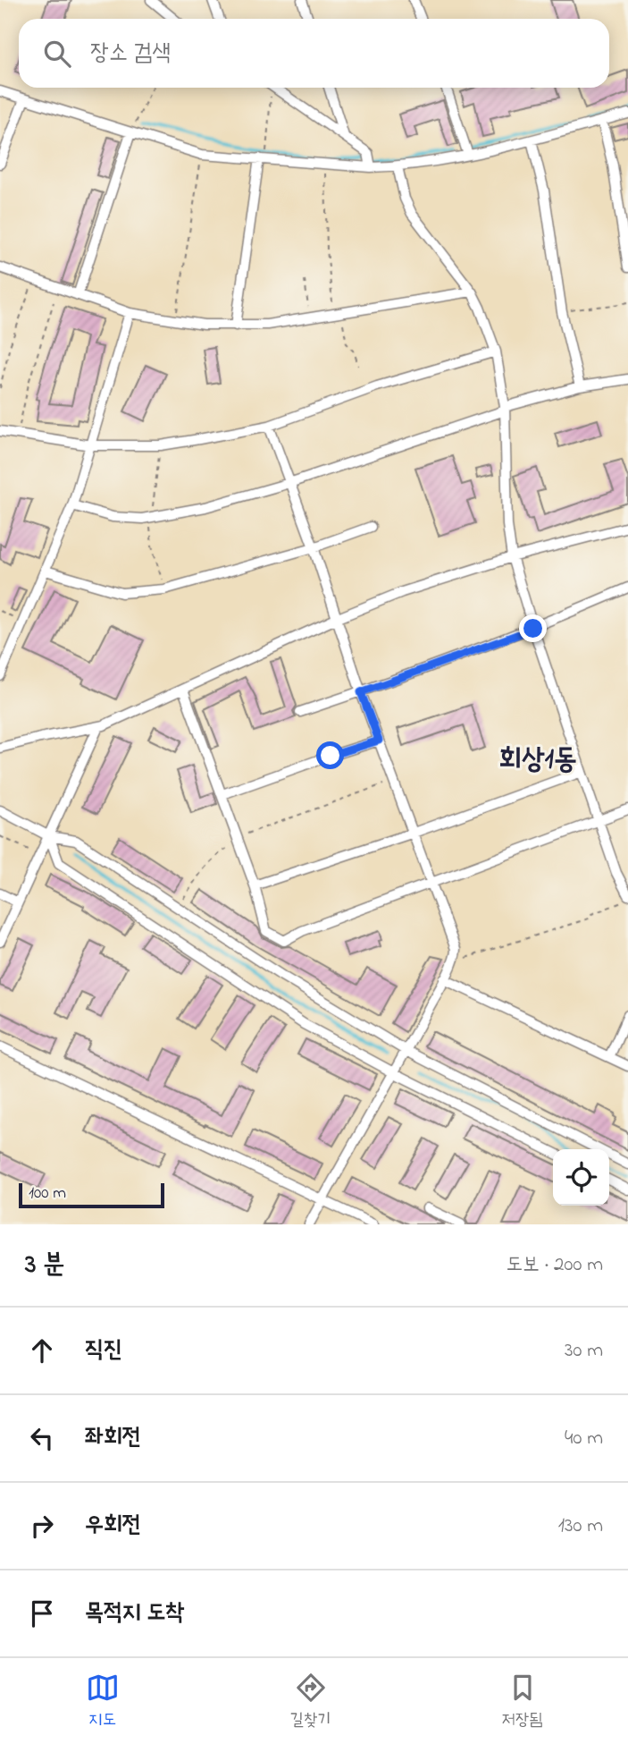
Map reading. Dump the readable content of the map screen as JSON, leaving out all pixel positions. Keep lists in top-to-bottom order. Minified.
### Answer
{"districts":["회상1동"],"scale_bar":"100 m","page":{"search":"장소 검색","scale":"100 m","heading":["3 분","도보 · 200 m"],"list":[["직진","30 m"],["좌회전","40 m"],["우회전","130 m"],"목적지 도착"],"nav":["지도","길찾기","저장됨"]}}
